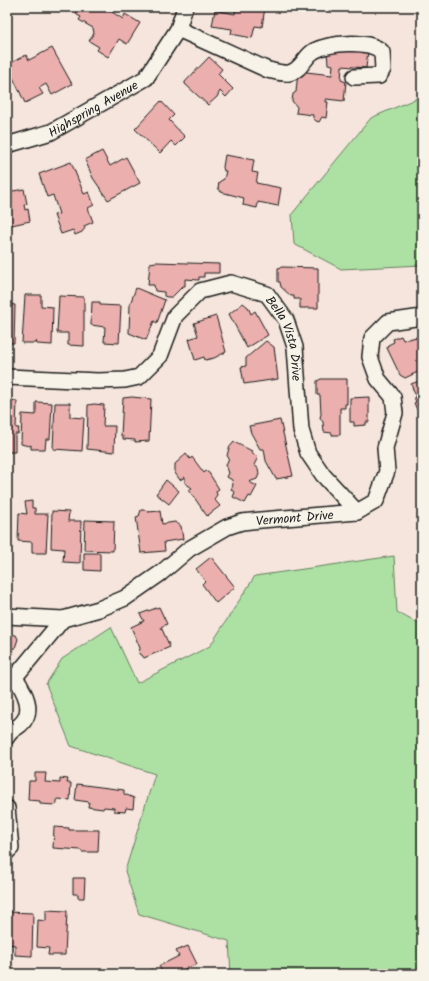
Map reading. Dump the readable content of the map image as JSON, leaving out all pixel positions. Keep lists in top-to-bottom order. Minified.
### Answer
{"streets":{"street":["Highspring Avenue","Bella Vista Drive","Vermont Drive"]},"crossings":[["Bella Vista Drive","Vermont Drive"]]}
